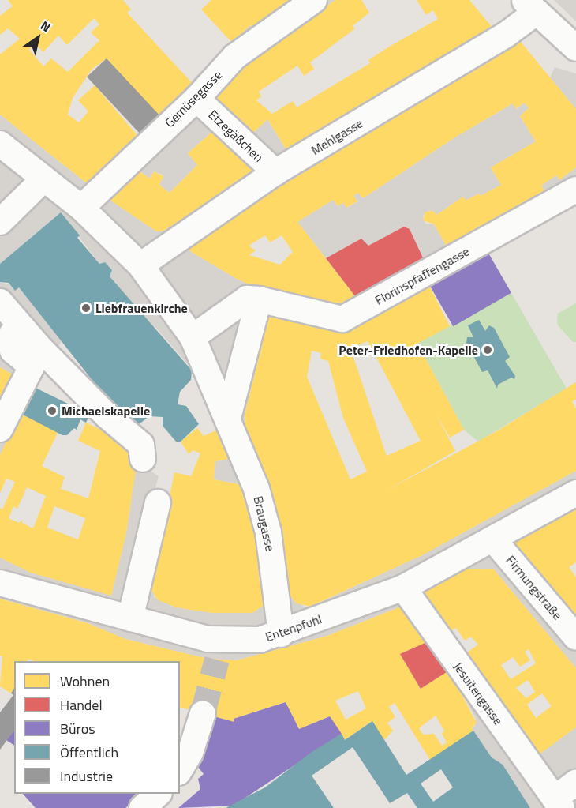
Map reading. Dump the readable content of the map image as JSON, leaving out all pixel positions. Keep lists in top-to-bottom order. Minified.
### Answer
{"streets":{"street":["Gemüsegasse","Etzegäßchen","Mehlgasse","Florinspfaffengasse","Braugasse","Firmungstraße","Entenpfuhl","Jesuitengasse"]},"crossings":[["Gemüsegasse","Etzegäßchen"],["Gemüsegasse","Braugasse"],["Etzegäßchen","Mehlgasse"],["Mehlgasse","Braugasse"],["Florinspfaffengasse","Braugasse"],["Braugasse","Entenpfuhl"],["Firmungstraße","Entenpfuhl"],["Entenpfuhl","Jesuitengasse"]],"places":["Liebfrauenkirche","Peter-Friedhofen-Kapelle","Michaelskapelle"],"legend":["Wohnen","Handel","Büros","Öffentlich","Industrie"],"north":"top right"}
